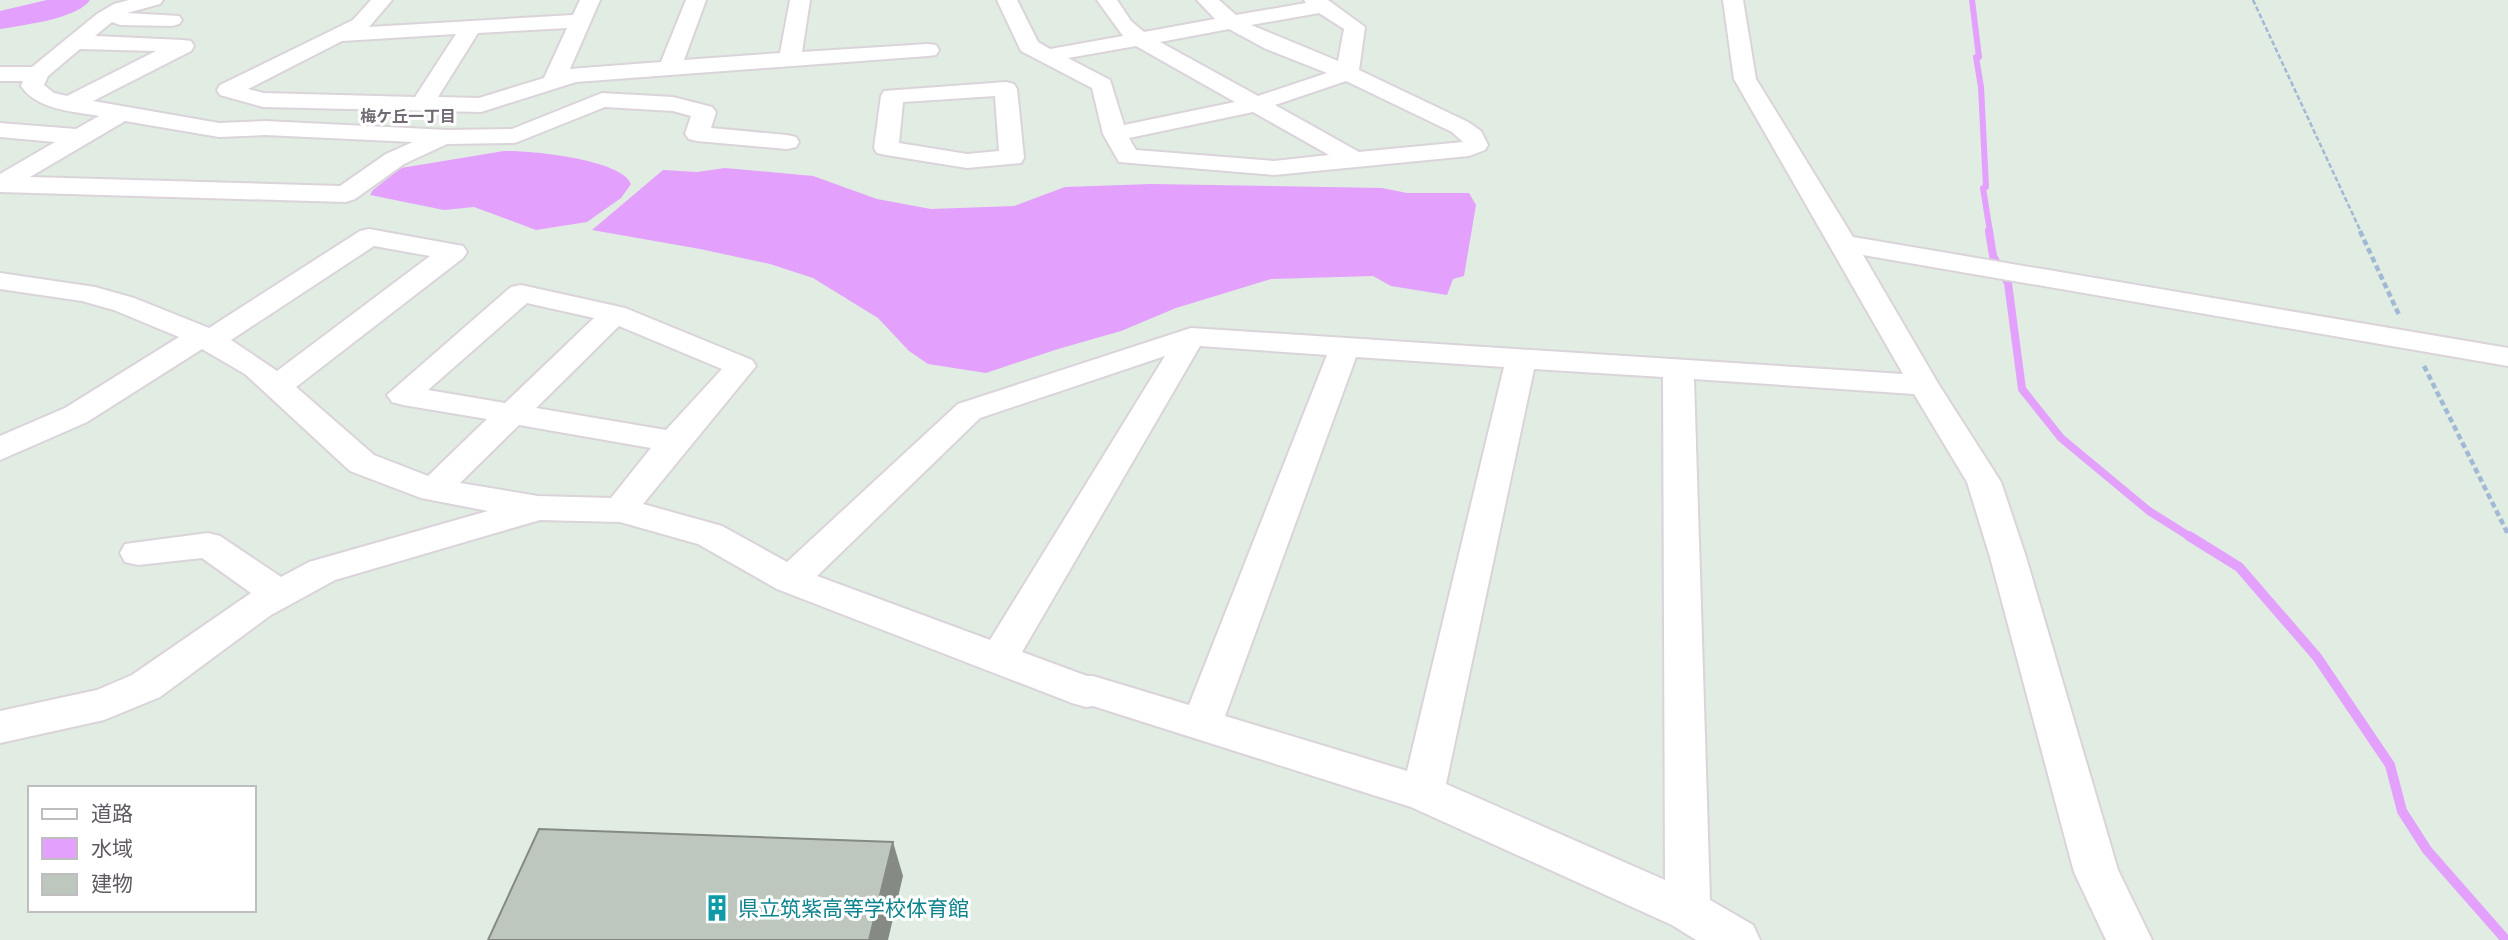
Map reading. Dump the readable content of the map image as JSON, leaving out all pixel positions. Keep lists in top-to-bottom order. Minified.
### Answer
{"districts":["梅ケ丘一丁目"],"places":{"building":["県立筑紫高等学校体育館"]},"legend":["道路","水域","建物"]}
